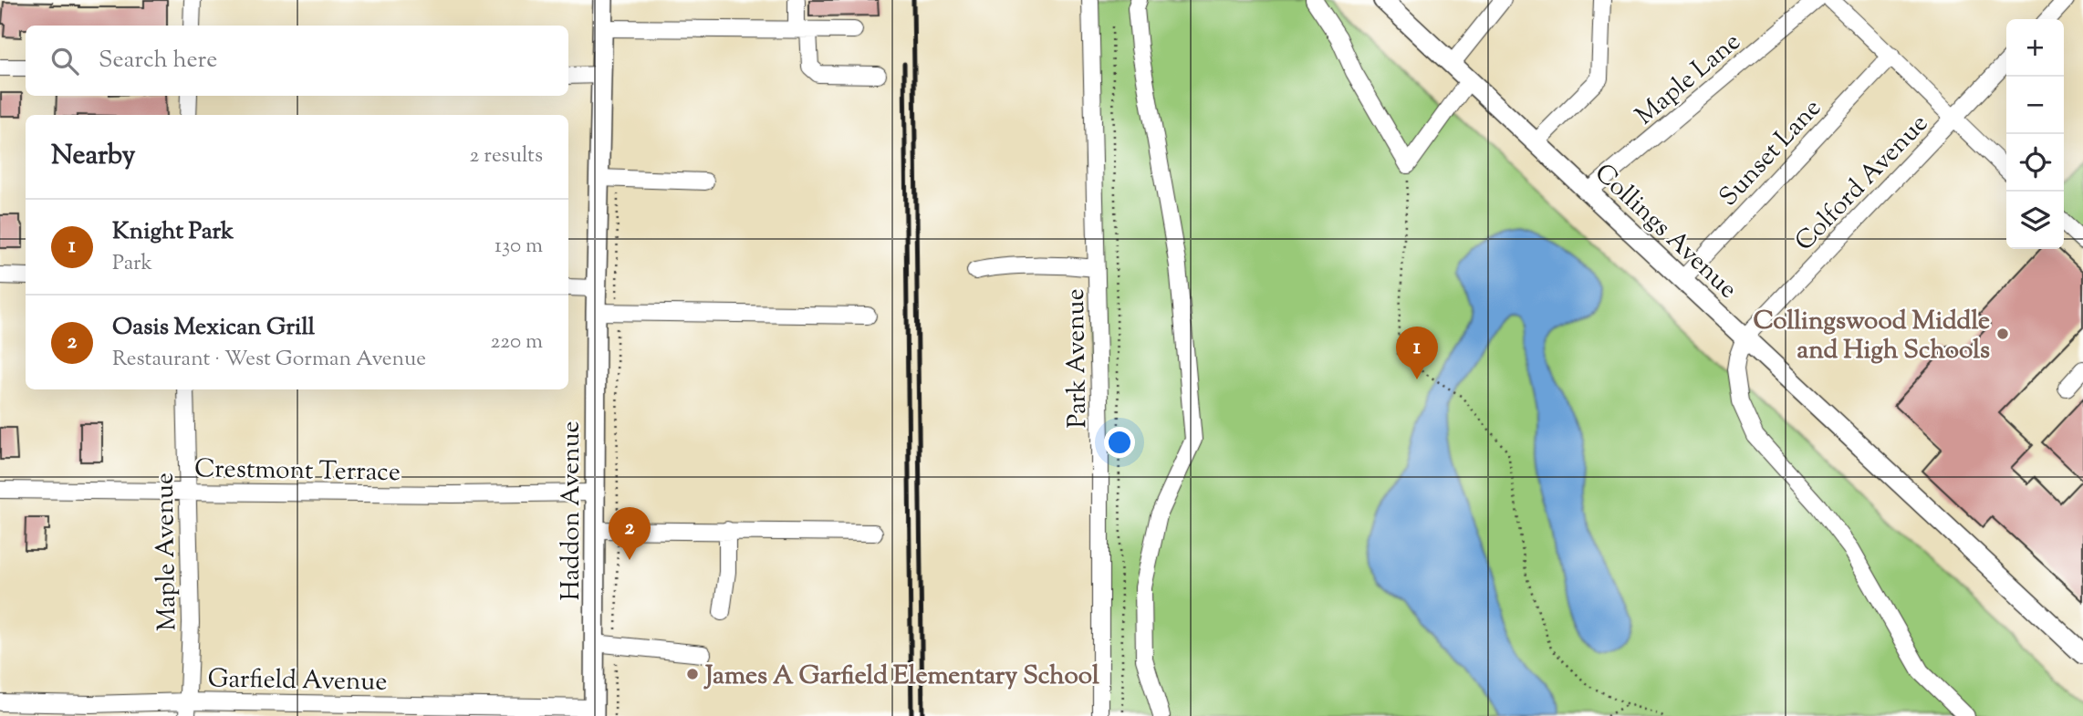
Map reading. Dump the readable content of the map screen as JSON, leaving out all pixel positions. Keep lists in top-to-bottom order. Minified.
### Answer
{"streets":{"main road":["Collings Avenue","Haddon Avenue"],"street":["Maple Lane","Sunset Lane","Colford Avenue","Park Avenue","Crestmont Terrace","Maple Avenue","Garfield Avenue"]},"crossings":[["Maple Lane","Collings Avenue"],["Sunset Lane","Collings Avenue"],["Colford Avenue","Collings Avenue"],["Crestmont Terrace","Haddon Avenue"],["Crestmont Terrace","Maple Avenue"],["Haddon Avenue","Garfield Avenue"],["Maple Avenue","Garfield Avenue"]],"places":["Collingswood Middle and High Schools","James A Garfield Elementary School"],"page":{"map_buttons":["+","−"],"search":"Search here","heading":["Nearby","2 results"],"list":[{"mark":"1","name":"Knight Park","note":"Park","value":"130 m"},{"mark":"2","name":"Oasis Mexican Grill","note":"Restaurant · West Gorman Avenue","value":"220 m"}],"pins":["1","2"]}}
